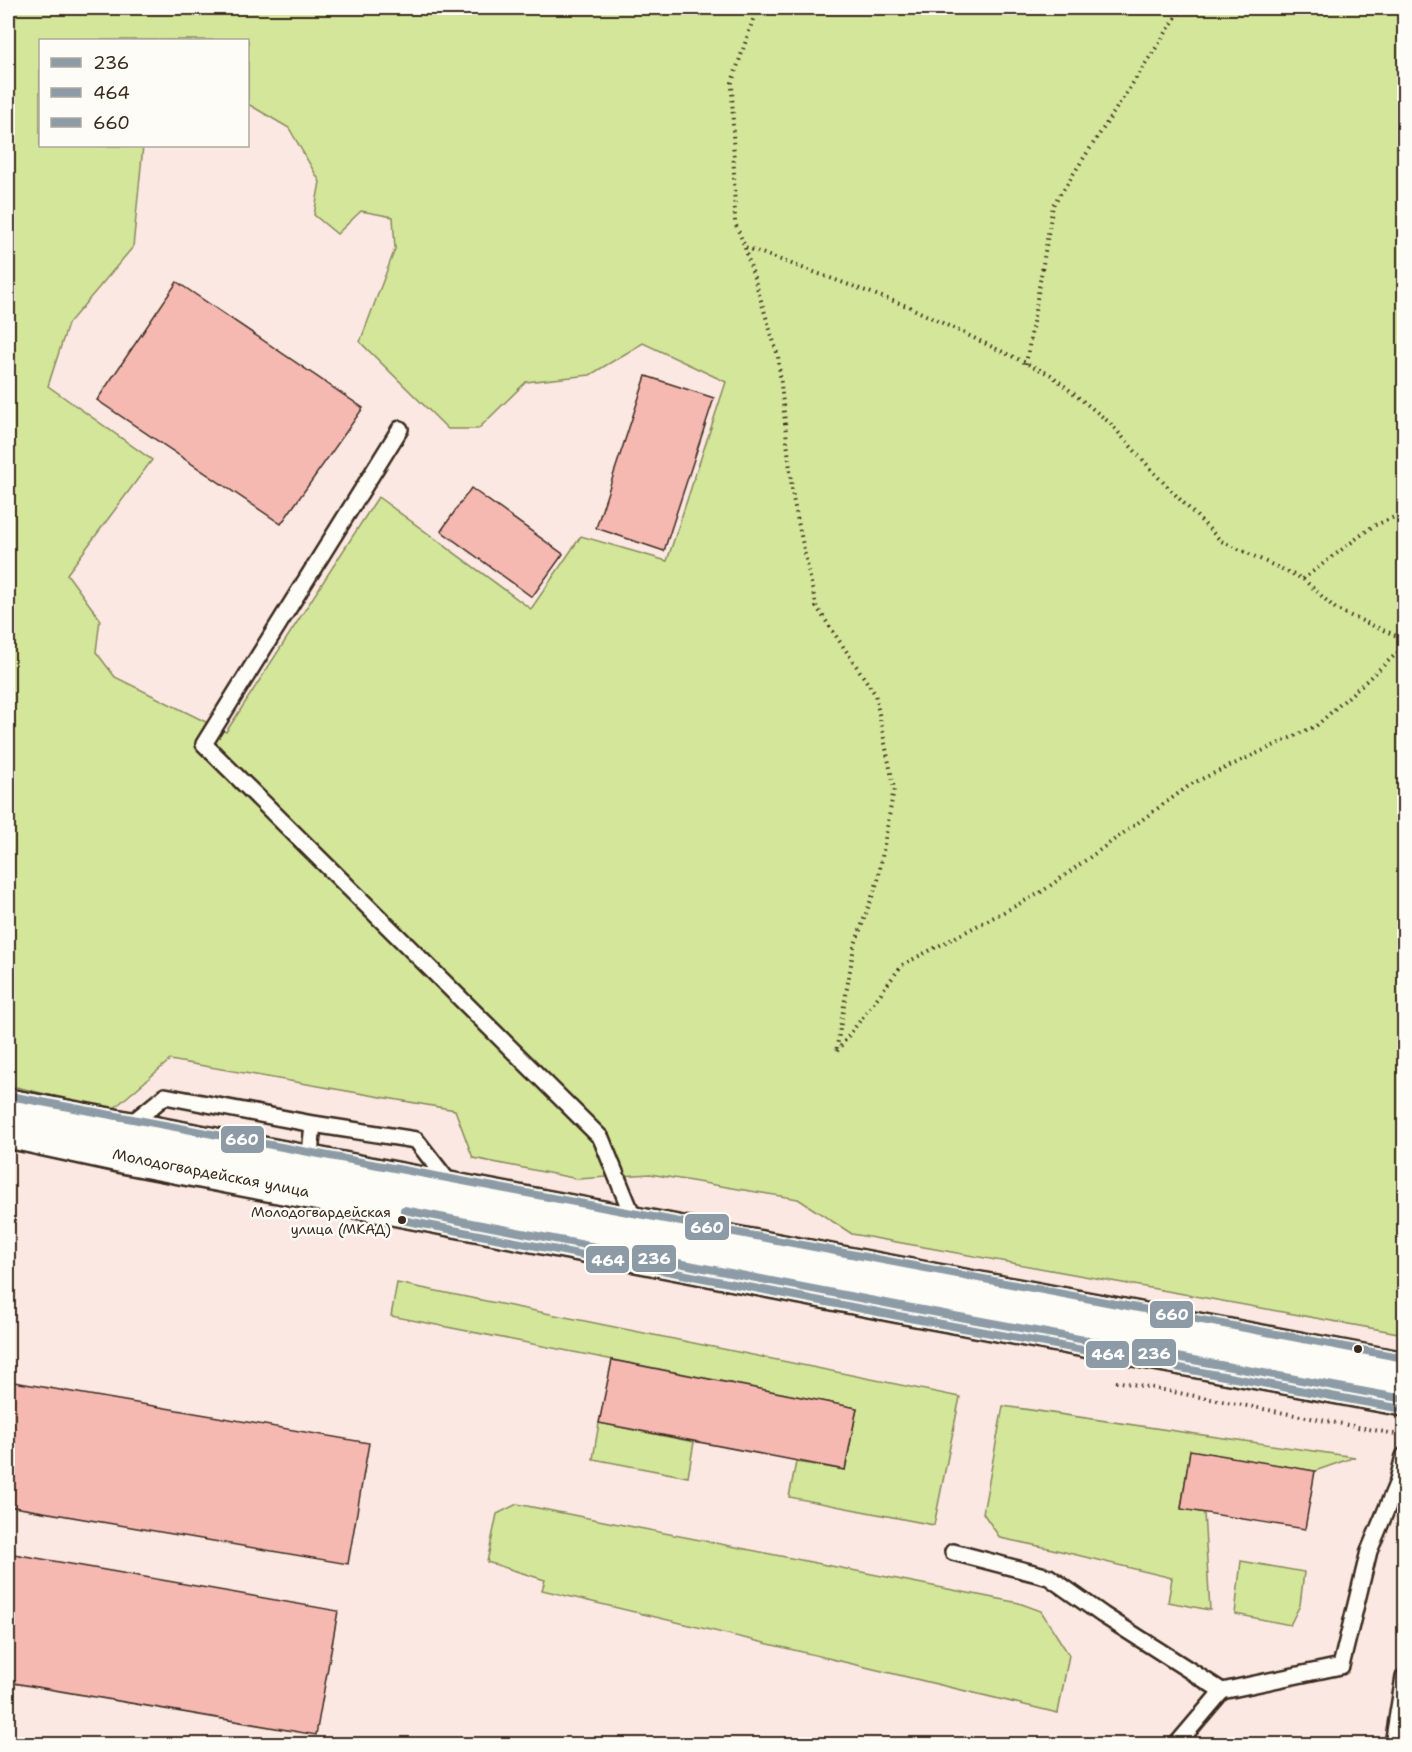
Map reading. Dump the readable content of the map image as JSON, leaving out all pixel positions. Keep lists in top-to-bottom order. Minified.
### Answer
{"streets":{"main road":["Молодогвардейская улица"]},"places":["Молодогвардейская улица (МКАД)"],"lines":["transit line 660","transit line 236","transit line 464"],"legend":["236","464","660"]}
